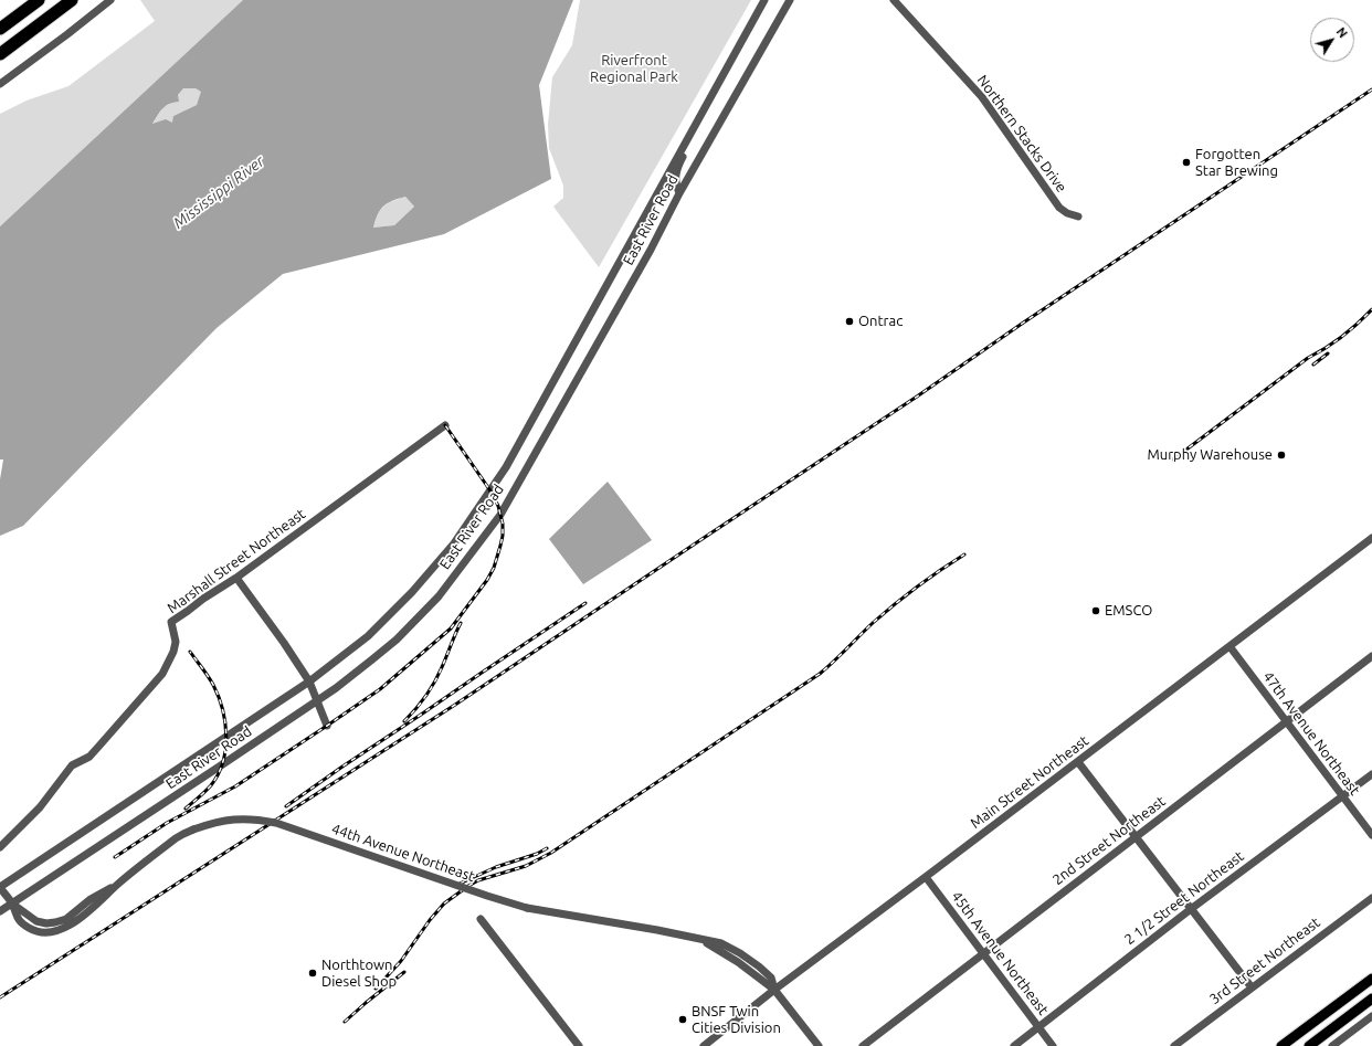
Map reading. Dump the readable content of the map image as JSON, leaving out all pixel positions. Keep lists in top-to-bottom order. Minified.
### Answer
{"streets":{"street":["Northern Stacks Drive","East River Road","Marshall Street Northeast","47th Avenue Northeast","Main Street Northeast","2nd Street Northeast","44th Avenue Northeast","2 1/2 Street Northeast","45th Avenue Northeast","3rd Street Northeast"]},"crossings":[["East River Road","44th Avenue Northeast"],["47th Avenue Northeast","Main Street Northeast"],["47th Avenue Northeast","2nd Street Northeast"],["47th Avenue Northeast","2 1/2 Street Northeast"],["Main Street Northeast","44th Avenue Northeast"],["Main Street Northeast","45th Avenue Northeast"],["2nd Street Northeast","45th Avenue Northeast"],["2 1/2 Street Northeast","45th Avenue Northeast"]],"water":["Mississippi River"],"parks":["Riverfront Regional Park"],"places":["Forgotten Star Brewing","Ontrac","Murphy Warehouse","EMSCO","Northtown Diesel Shop","BNSF Twin Cities Division"],"north":"top right"}
